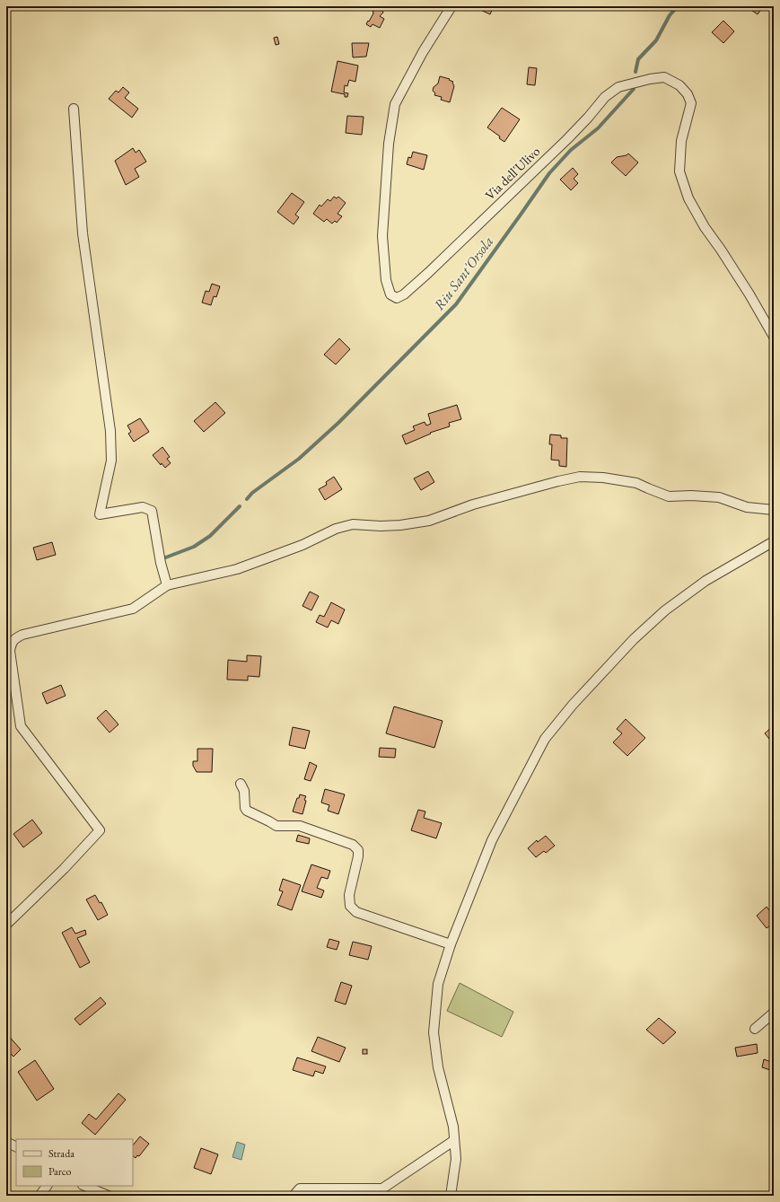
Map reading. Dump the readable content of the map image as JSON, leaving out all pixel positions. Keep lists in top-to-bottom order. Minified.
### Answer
{"streets":{"street":["Via dell'Ulivo"]},"water":["Riu Sant'Orsola"],"legend":["Strada","Parco"]}
